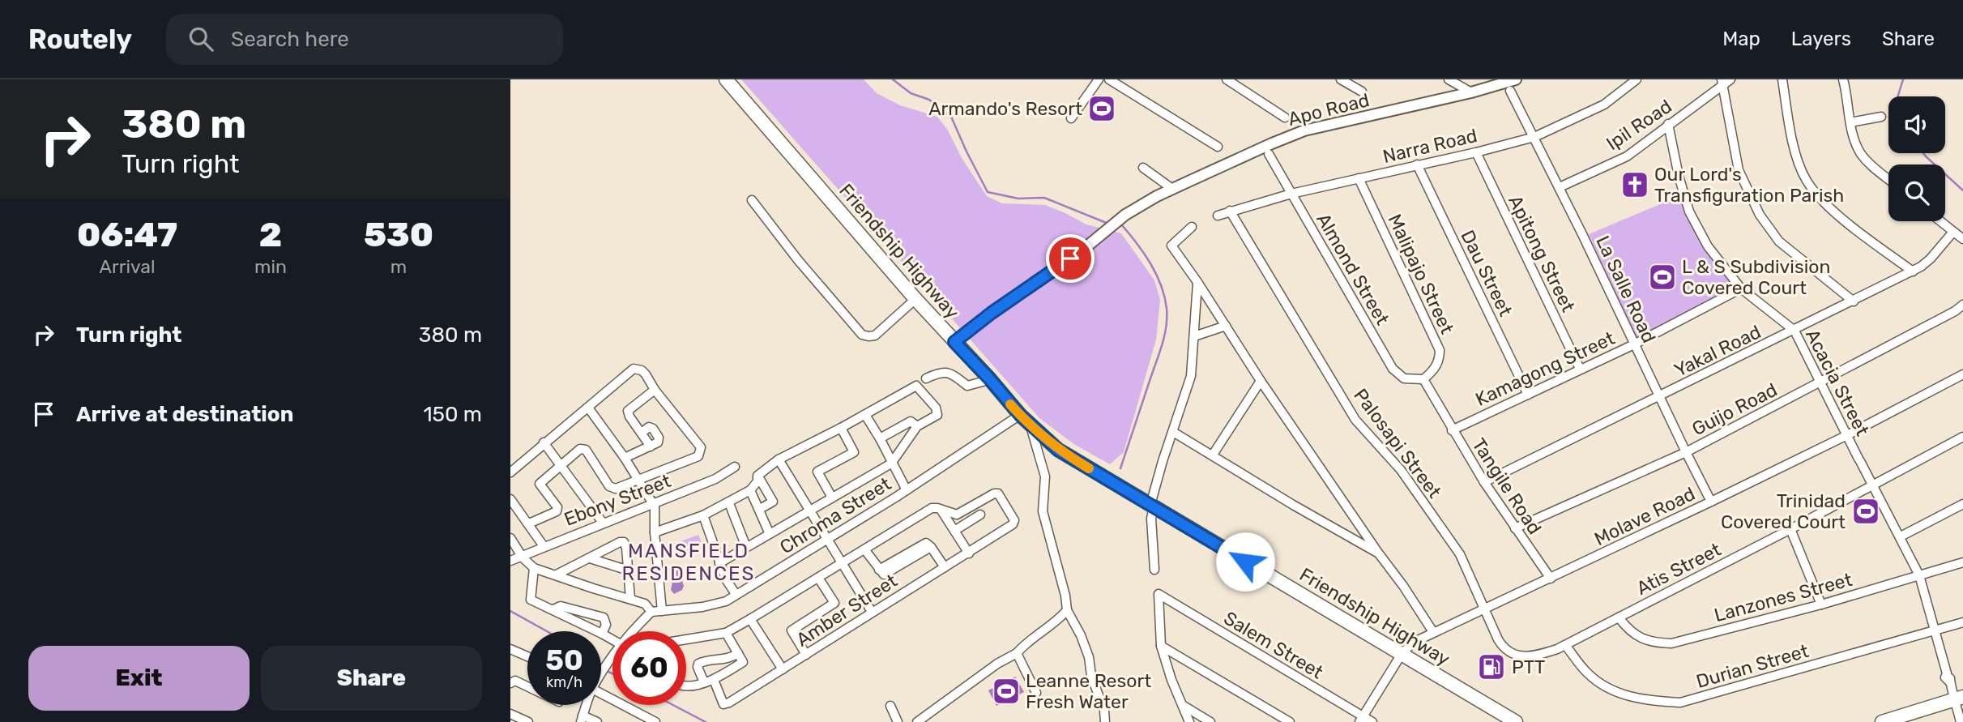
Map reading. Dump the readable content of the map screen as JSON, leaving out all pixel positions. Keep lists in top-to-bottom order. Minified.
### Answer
{"streets":{"main road":["Friendship Highway"],"street":["Apo Road","Ipil Road","Narra Road","Apitong Street","Almond Street","Dau Street","Malipajo Street","La Salle Road","Yakal Road","Kamagong Street","Acacia Street","Guijo Road","Palosapi Street","Tangile Road","Ebony Street","Chroma Street","Molave Road","Atis Street","Lanzones Street","Amber Street","Salem Street","Durian Street"]},"crossings":[["Apo Road","Friendship Highway"],["Ipil Road","La Salle Road"],["Ipil Road","Acacia Street"],["Narra Road","Apitong Street"],["Narra Road","Almond Street"],["Narra Road","Dau Street"],["Narra Road","Malipajo Street"],["Narra Road","La Salle Road"],["Narra Road","Palosapi Street"],["Friendship Highway","Chroma Street"],["Friendship Highway","Molave Road"],["Apitong Street","Kamagong Street"],["Almond Street","Malipajo Street"],["Almond Street","Tangile Road"],["Dau Street","Kamagong Street"],["Malipajo Street","Tangile Road"],["La Salle Road","Yakal Road"],["La Salle Road","Kamagong Street"],["La Salle Road","Guijo Road"],["La Salle Road","Molave Road"],["Yakal Road","Acacia Street"],["Yakal Road","Tangile Road"],["Kamagong Street","Acacia Street"],["Kamagong Street","Tangile Road"],["Acacia Street","Guijo Road"],["Acacia Street","Molave Road"],["Acacia Street","Atis Street"],["Acacia Street","Lanzones Street"],["Acacia Street","Durian Street"],["Guijo Road","Tangile Road"],["Palosapi Street","Molave Road"],["Palosapi Street","Atis Street"],["Tangile Road","Molave Road"],["Molave Road","Atis Street"],["Atis Street","Lanzones Street"],["Atis Street","Durian Street"]],"districts":["MANSFIELD RESIDENCES"],"places":{"sports":["Armando's Resort","L & S Subdivision Covered Court","Trinidad Covered Court","Leanne Resort Fresh Water"],"church":["Our Lord's Transfiguration Parish"],"fuel station":["PTT"]},"page":{"header":"Routely","search":"Search here","nav":["Map","Layers","Share"],"turn":["380 m","Turn right"],"eta":["06:47","Arrival","2","min","530","m"],"list":[{"name":"Turn right","value":"380 m"},{"name":"Arrive at destination","value":"150 m"}],"speed":"50 km/h","limit":"60","buttons":["Exit","Share"]}}
